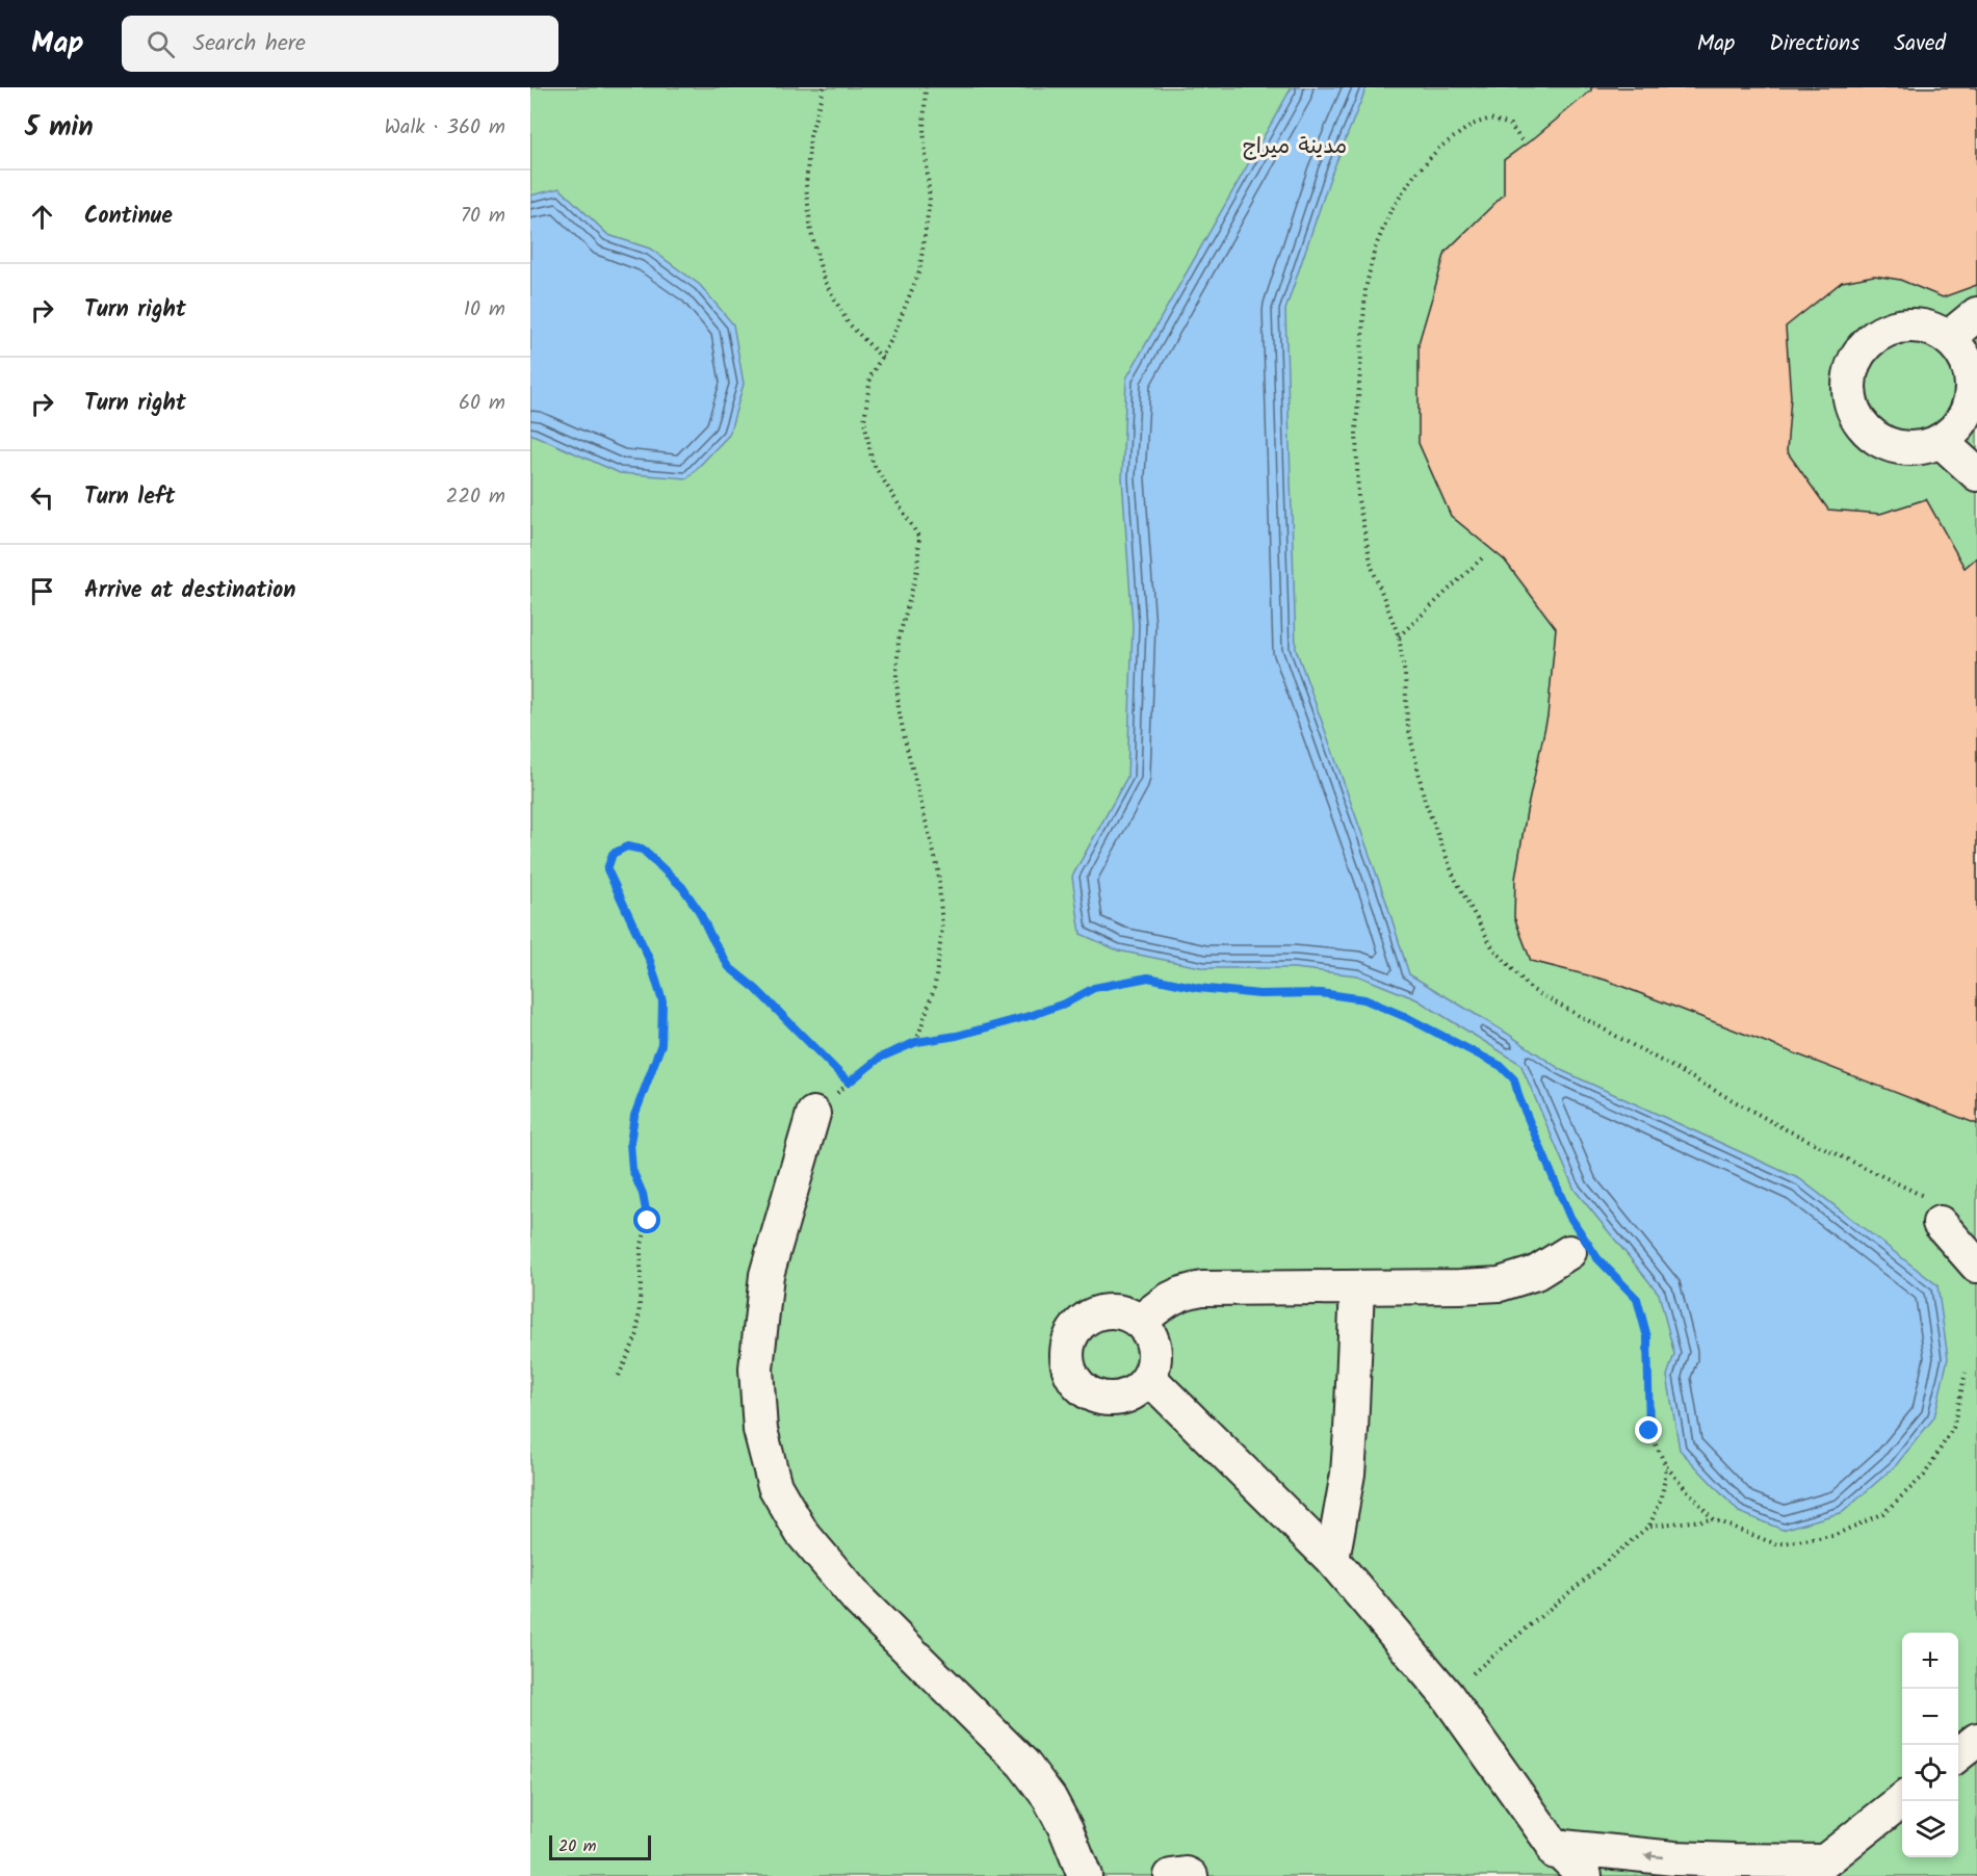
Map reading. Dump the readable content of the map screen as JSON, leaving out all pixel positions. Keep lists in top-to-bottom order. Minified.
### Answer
{"districts":["مدينة ميراج"],"scale_bar":"20 m","page":{"header":"Map","search":"Search here","nav":["Map","Directions","Saved"],"heading":["5 min","Walk · 360 m"],"list":[["Continue","70 m"],["Turn right","10 m"],["Turn right","60 m"],["Turn left","220 m"],"Arrive at destination"],"map_buttons":["+","−"],"scale":"20 m"}}
